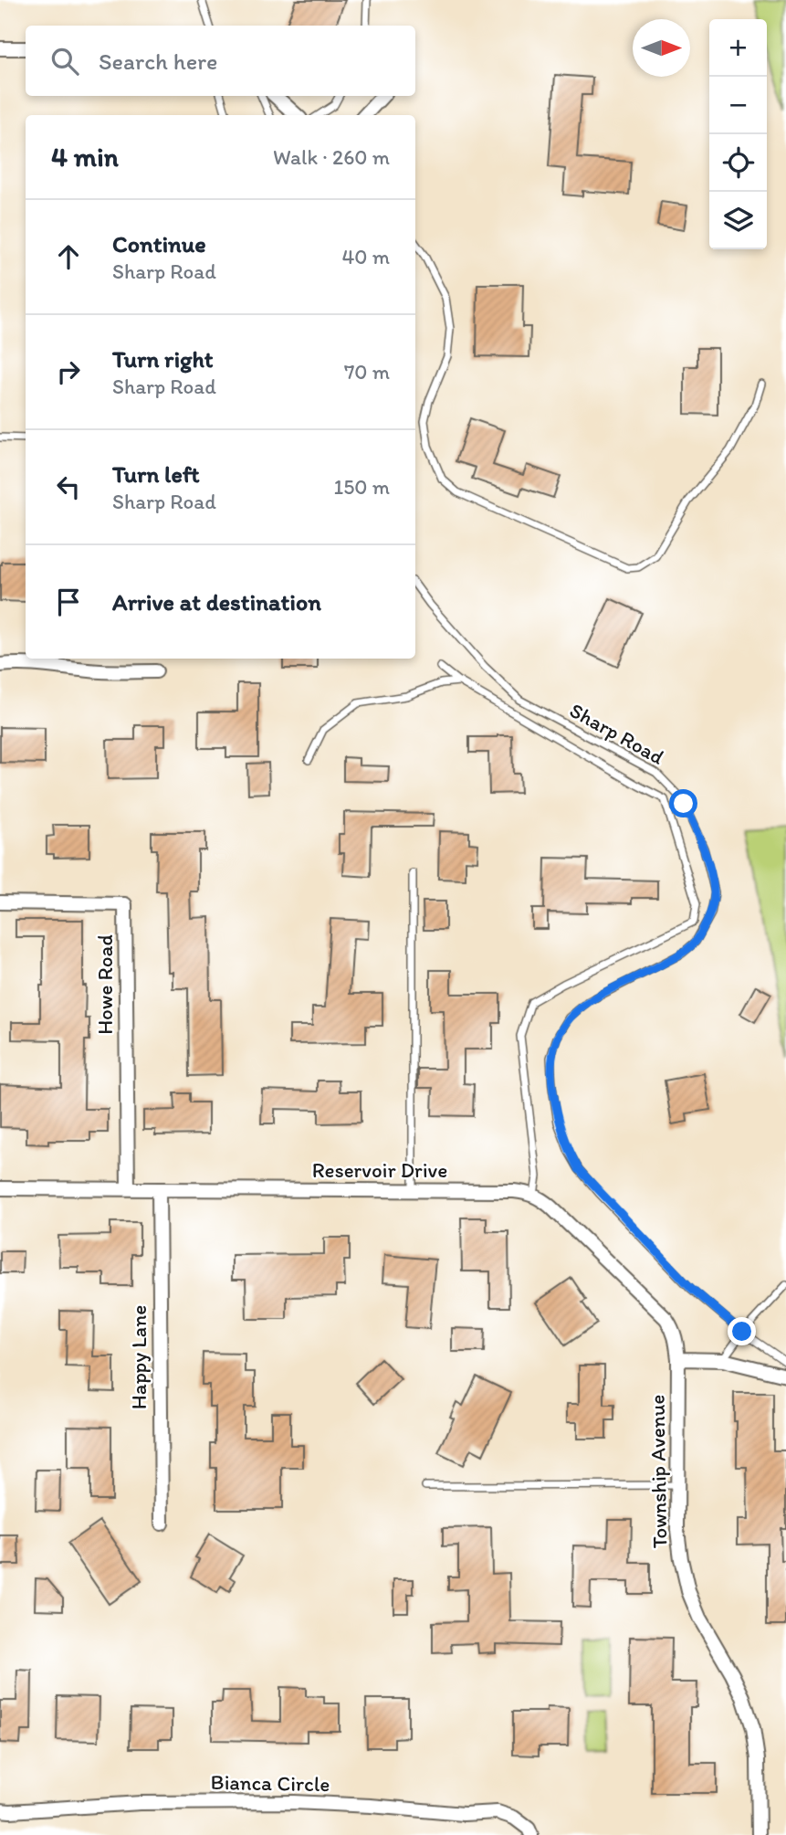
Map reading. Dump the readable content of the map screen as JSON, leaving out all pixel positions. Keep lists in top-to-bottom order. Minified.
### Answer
{"streets":{"street":["Howe Road","Reservoir Drive","Happy Lane","Township Avenue","Bianca Circle"],"lane":["Sharp Road"]},"crossings":[["Howe Road","Reservoir Drive"],["Reservoir Drive","Happy Lane"]],"north":"right","page":{"map_buttons":["+","−"],"search":"Search here","heading":["4 min","Walk · 260 m"],"list":[["Continue","Sharp Road","40 m"],["Turn right","Sharp Road","70 m"],["Turn left","Sharp Road","150 m"],"Arrive at destination"]}}
